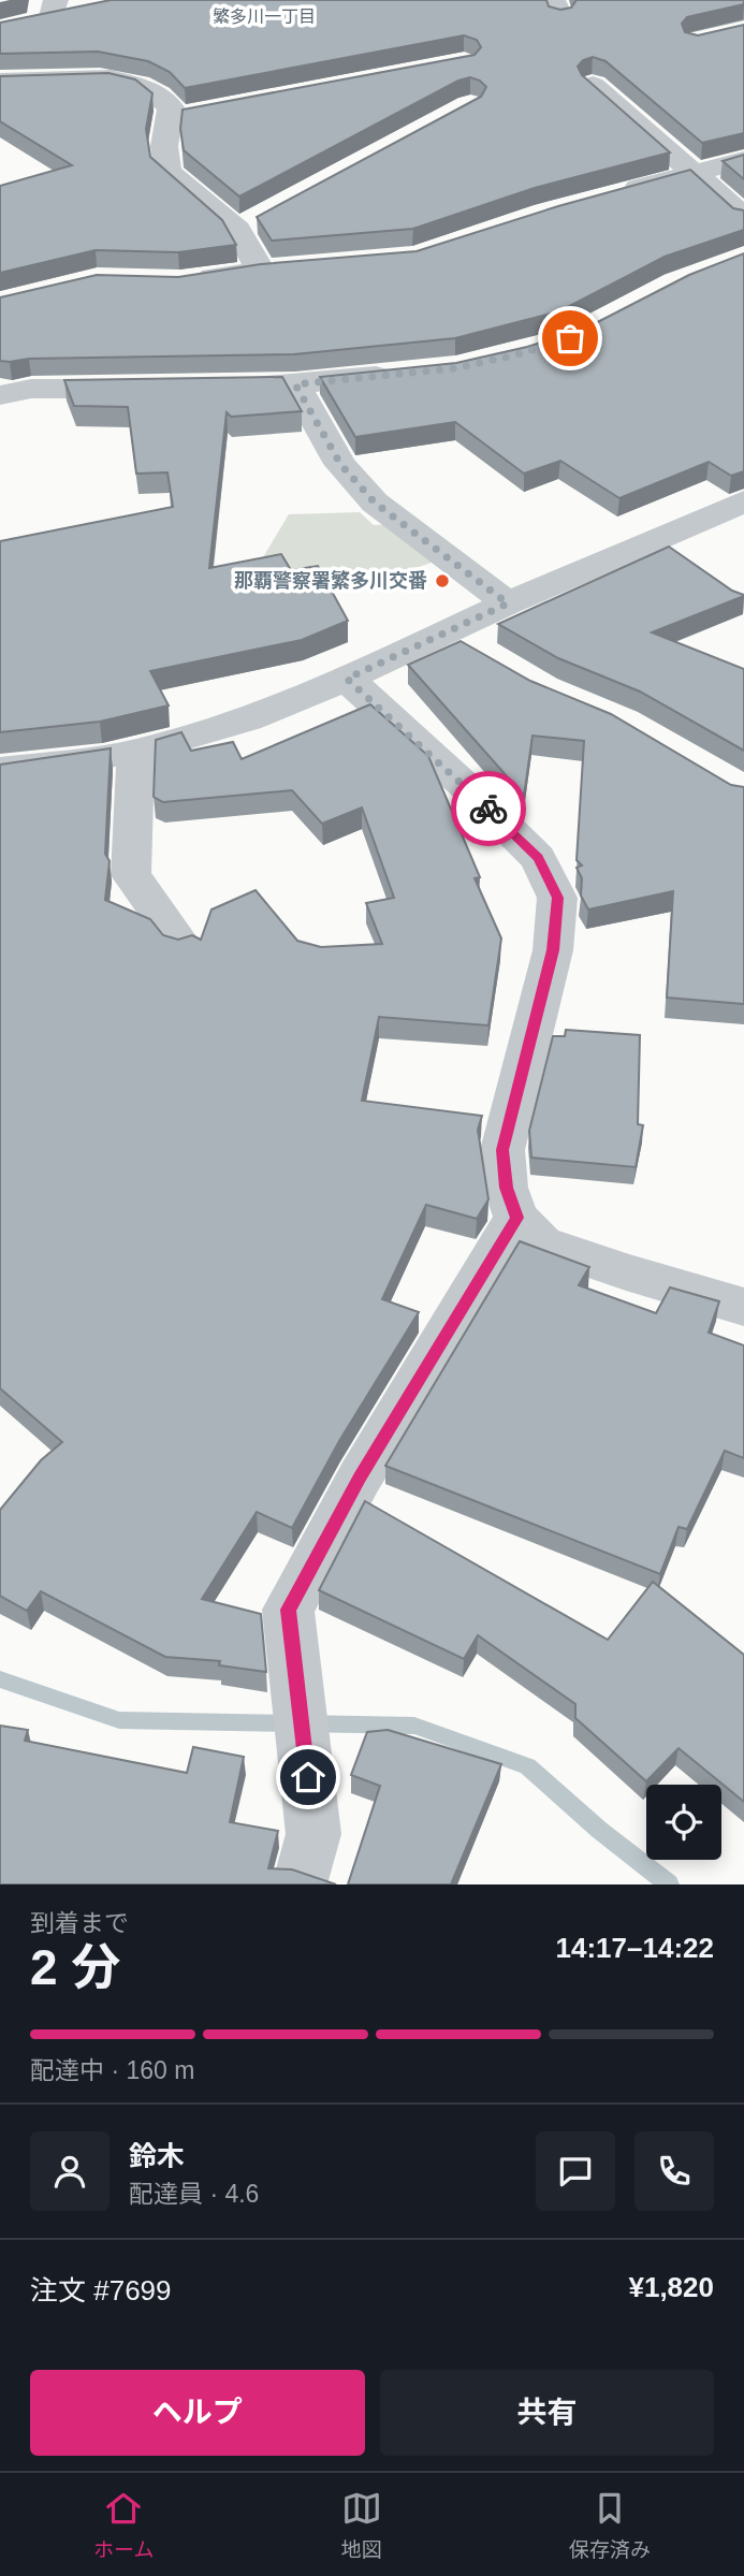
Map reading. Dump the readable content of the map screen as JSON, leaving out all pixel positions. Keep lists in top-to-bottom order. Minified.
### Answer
{"districts":["繁多川一丁目"],"places":["那覇警察署繁多川交番"],"page":{"heading":["2 分","到着まで","14:17–14:22"],"panel":["鈴木","配達員 · 4.6","注文 #7699","¥1,820"],"bar":"配達中 · 160 m","buttons":["ヘルプ","共有"],"tabs":["ホーム","地図","保存済み"]}}
